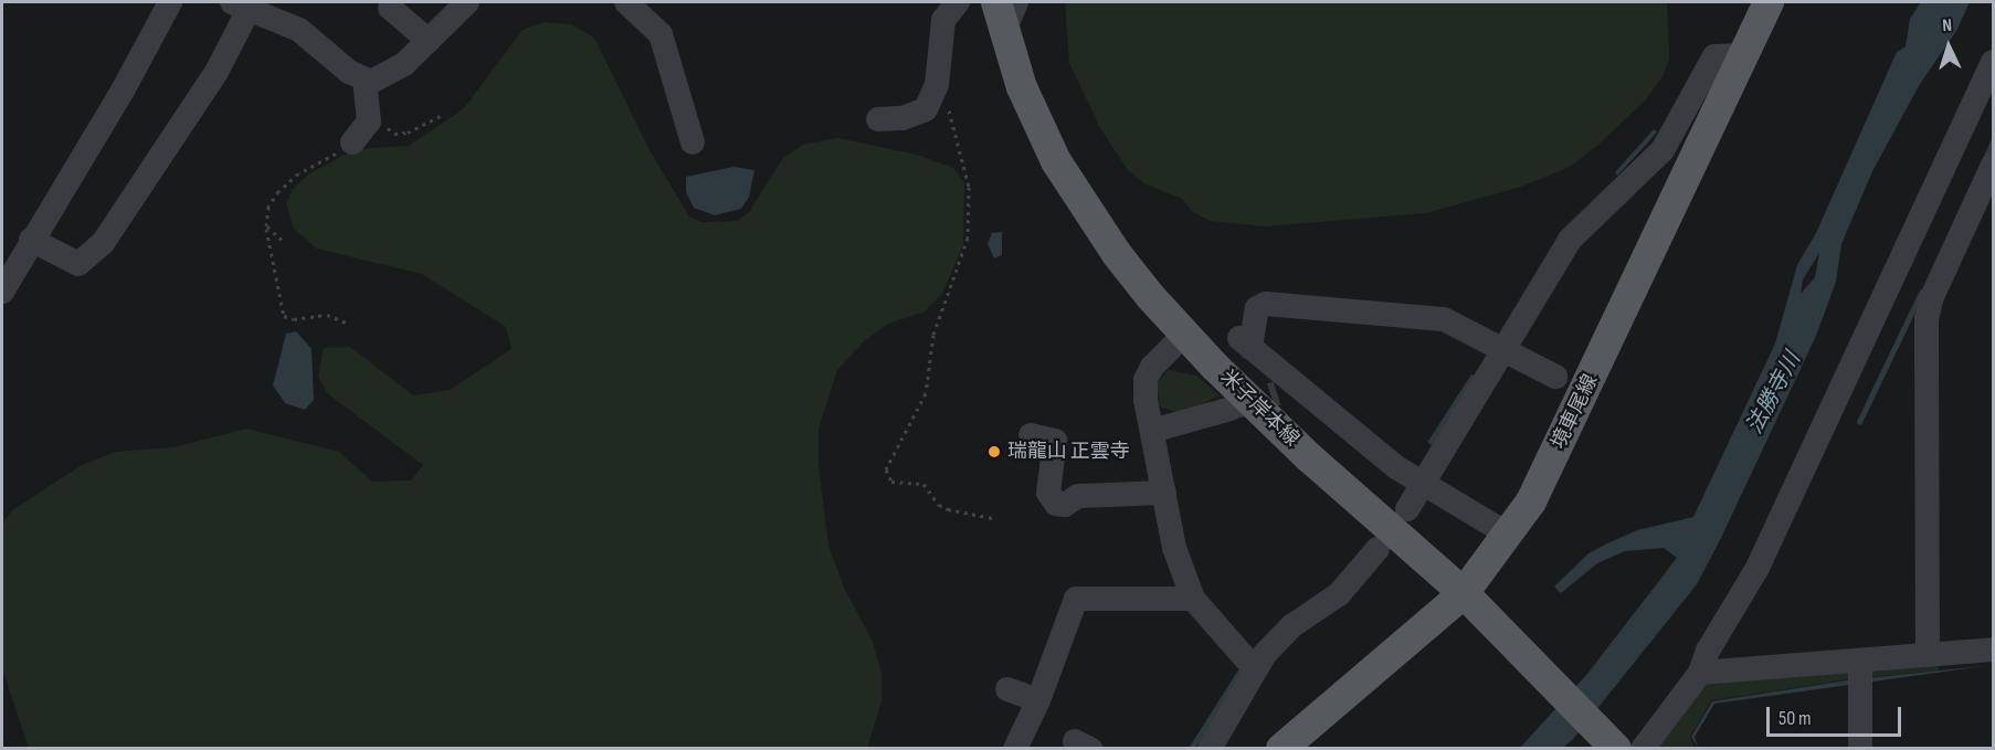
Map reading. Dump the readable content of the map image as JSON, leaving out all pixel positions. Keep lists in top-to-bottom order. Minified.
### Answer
{"streets":{"main road":["米子岸本線","境車尾線"]},"crossings":[["米子岸本線","境車尾線"]],"water":["法勝寺川"],"places":["瑞龍山 正雲寺"],"scale_bar":"50 m","north":"top"}
